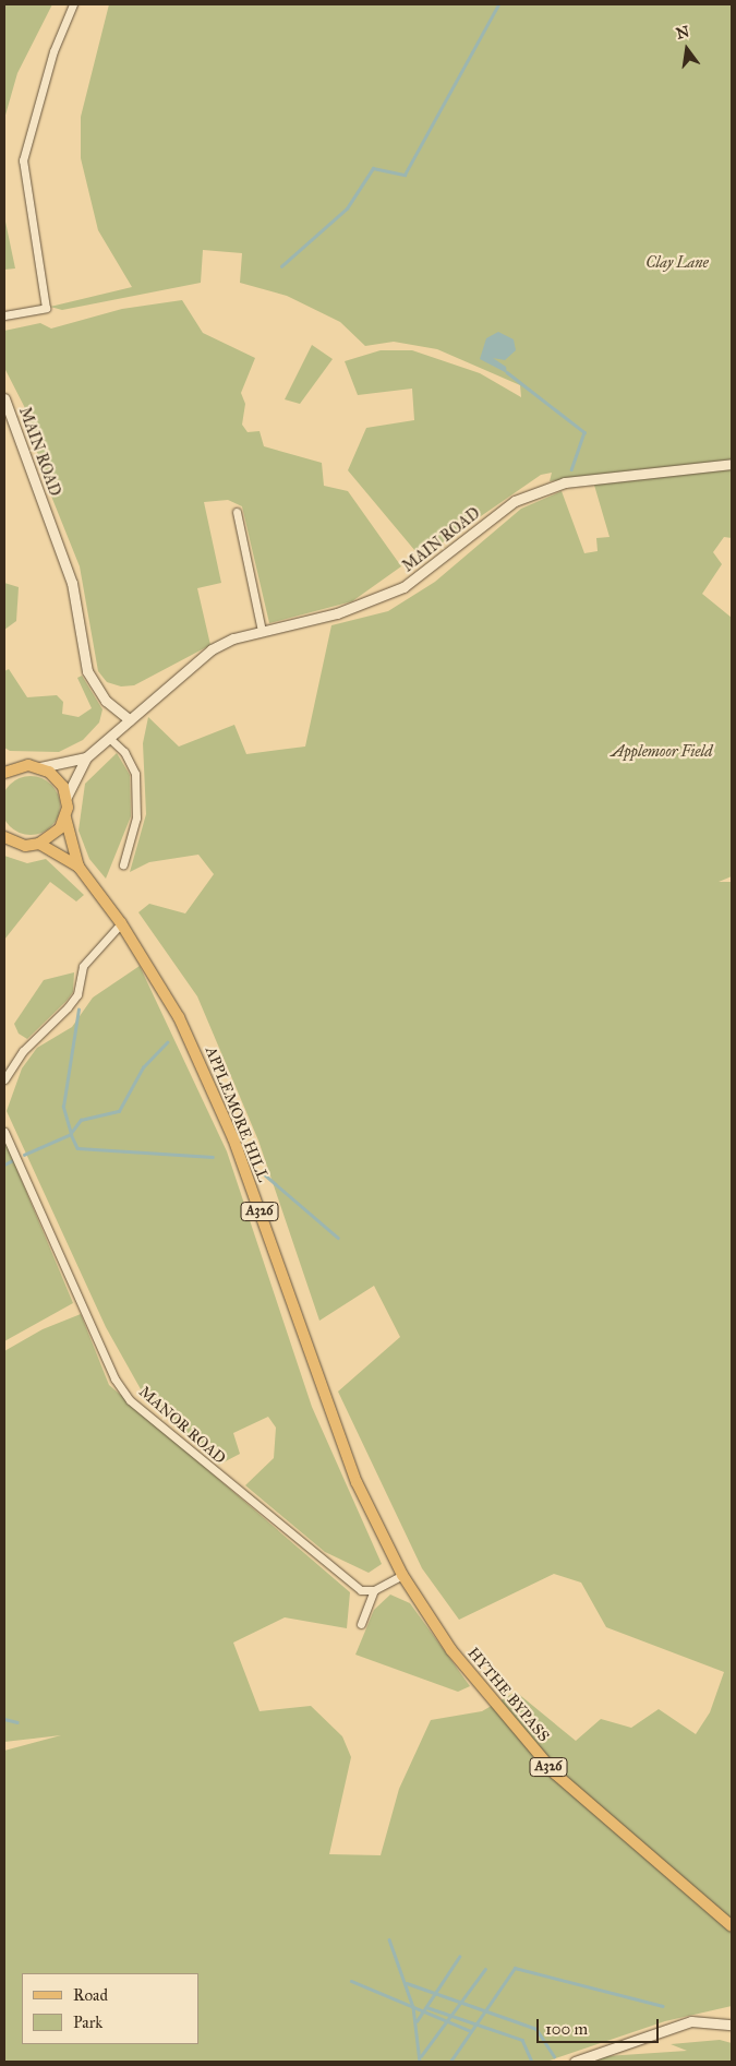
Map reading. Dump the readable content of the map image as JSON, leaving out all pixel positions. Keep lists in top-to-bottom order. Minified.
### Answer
{"streets":{"main road":["APPLEMORE HILL","A326","HYTHE BYPASS"],"street":["MAIN ROAD","MANOR ROAD"]},"crossings":[["MAIN ROAD","APPLEMORE HILL"],["APPLEMORE HILL","HYTHE BYPASS"]],"parks":["Clay Lane","Applemoor Field"],"legend":["Road","Park"],"scale_bar":"100 m","north":"top"}
